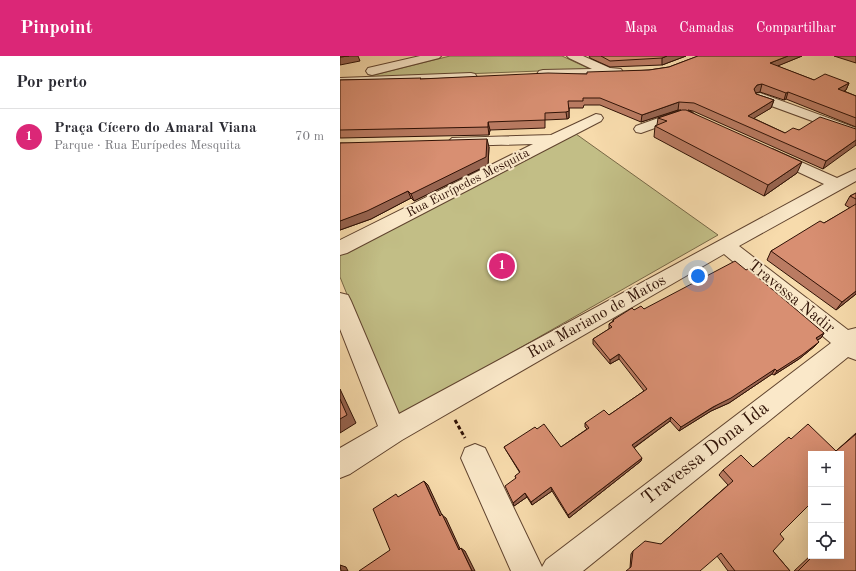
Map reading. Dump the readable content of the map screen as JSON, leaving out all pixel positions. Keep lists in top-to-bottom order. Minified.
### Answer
{"streets":{"street":["Rua Eurípedes Mesquita","Travessa Nadir","Rua Mariano de Matos","Travessa Dona Ida"]},"crossings":[["Travessa Nadir","Rua Mariano de Matos"],["Travessa Nadir","Travessa Dona Ida"]],"page":{"header":"Pinpoint","nav":["Mapa","Camadas","Compartilhar"],"heading":"Por perto","list":[{"mark":"1","name":"Praça Cícero do Amaral Viana","note":"Parque · Rua Eurípedes Mesquita","value":"70 m"}],"pins":"1","map_buttons":["+","−"]}}
